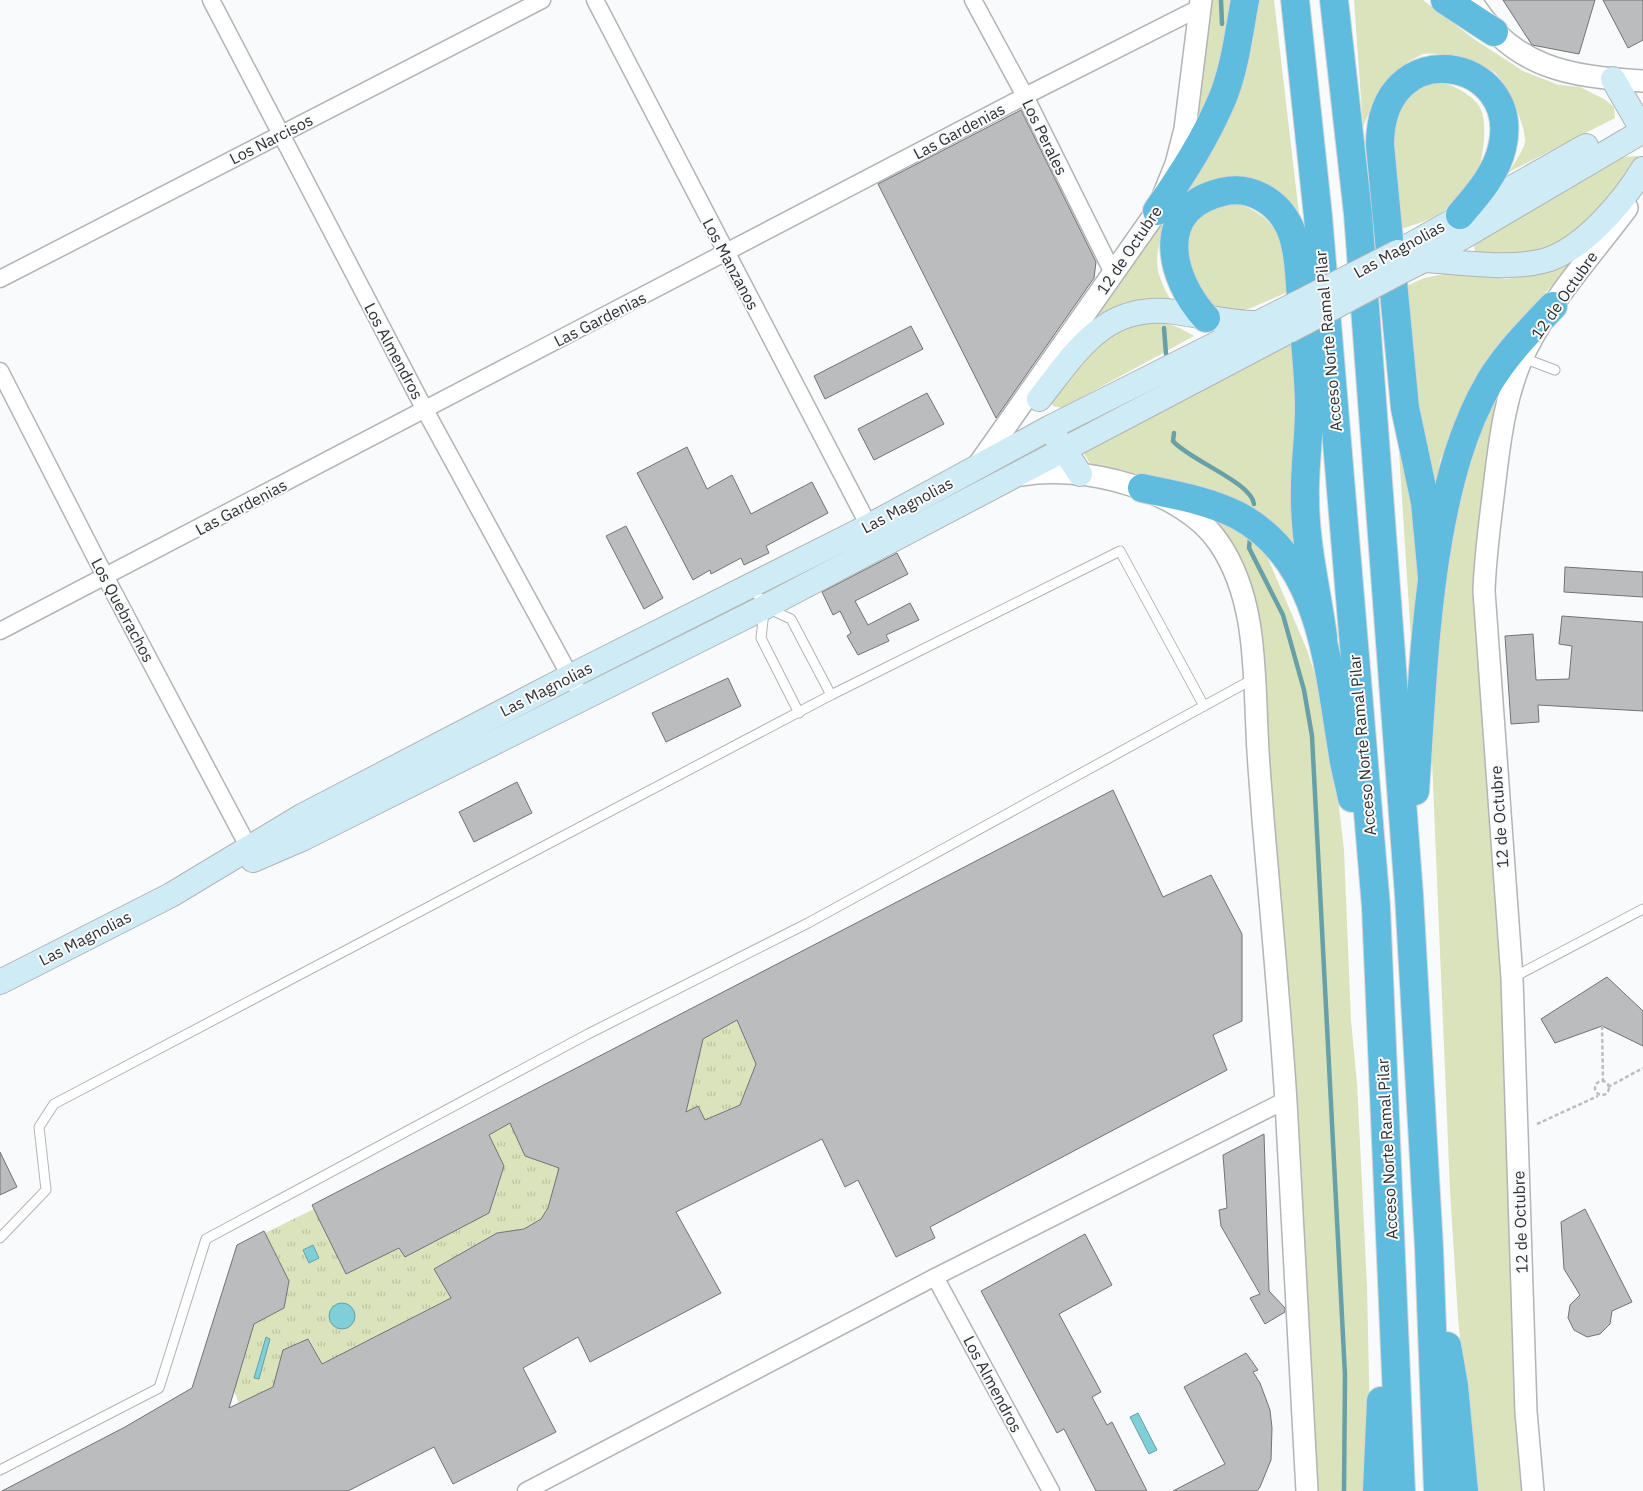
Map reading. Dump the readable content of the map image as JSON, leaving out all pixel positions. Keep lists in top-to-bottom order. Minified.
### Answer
{"streets":{"highway":["Acceso Norte Ramal Pilar"],"main road":["Las Magnolias"],"street":["Las Gardenias","Los Perales","Los Narcisos","12 de Octubre","Los Manzanos","Los Almendros","Los Quebrachos"]},"crossings":[["Las Gardenias","Los Perales"],["Las Gardenias","12 de Octubre"],["Las Gardenias","Los Manzanos"],["Las Gardenias","Los Almendros"],["Las Gardenias","Los Quebrachos"],["Los Perales","12 de Octubre"],["Los Narcisos","Los Almendros"],["Las Magnolias","12 de Octubre"],["Las Magnolias","Los Manzanos"],["Las Magnolias","Los Almendros"],["Las Magnolias","Los Quebrachos"]]}
